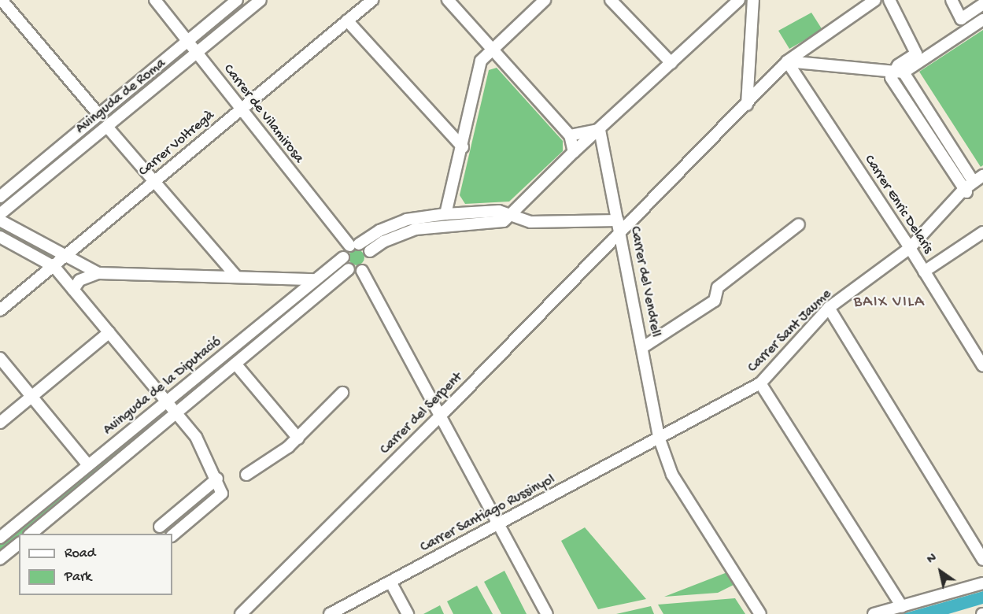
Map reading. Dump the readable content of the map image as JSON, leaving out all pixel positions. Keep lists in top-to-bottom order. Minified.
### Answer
{"streets":{"street":["Avinguda de Roma","Carrer de Vilamirosa","Carrer Voltregà","Carrer Enric Delaris","Carrer del Vendrell","Carrer Sant Jaume","Avinguda de la Diputació","Carrer del Serpent","Carrer Santiago Russinyol"]},"crossings":[["Avinguda de Roma","Carrer de Vilamirosa"],["Carrer de Vilamirosa","Carrer Voltregà"],["Carrer de Vilamirosa","Avinguda de la Diputació"],["Carrer Enric Delaris","Carrer Sant Jaume"],["Carrer Enric Delaris","Carrer del Serpent"],["Carrer del Vendrell","Carrer Sant Jaume"],["Carrer del Vendrell","Carrer del Serpent"],["Carrer del Vendrell","Carrer Santiago Russinyol"],["Carrer Sant Jaume","Carrer Santiago Russinyol"]],"districts":["BAIX VILA"],"legend":["Road","Park"],"north":"top left"}
